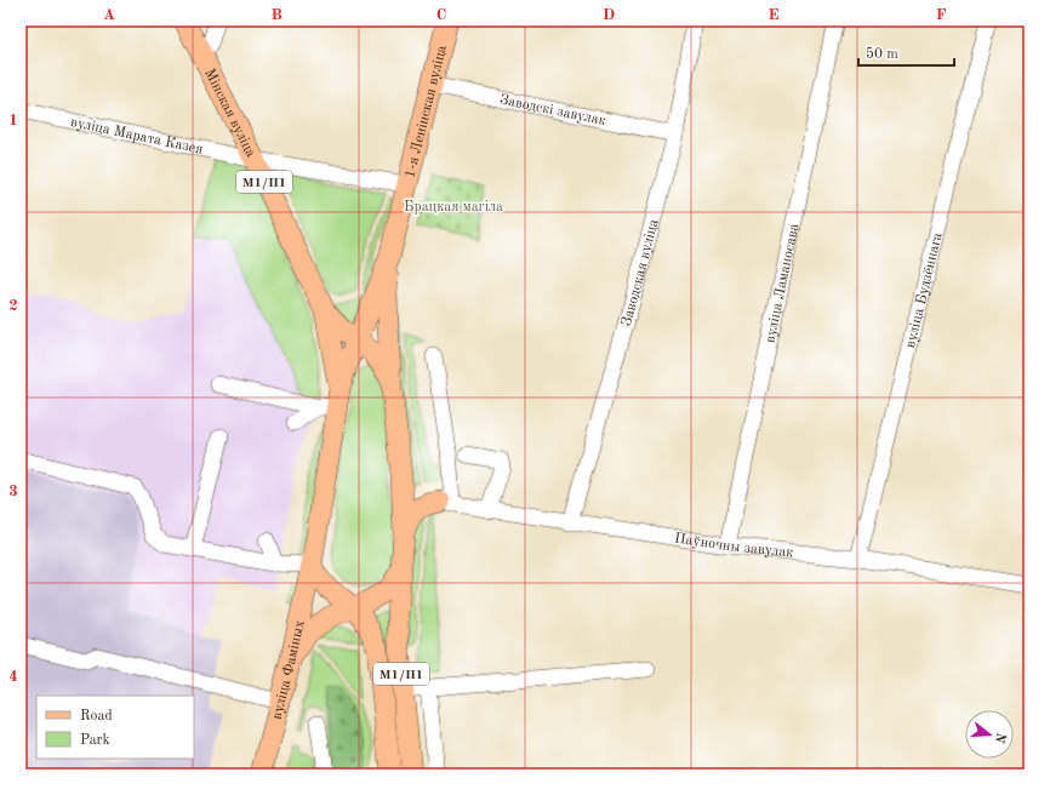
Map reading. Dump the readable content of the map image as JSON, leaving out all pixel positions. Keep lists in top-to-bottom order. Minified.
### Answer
{"streets":{"main road":["1-я Ленінская вуліца","Мінская вуліца","М1/П1","вуліца Фаміных"],"street":["Заводскі завулак","вуліца Марата Казея","Заводская вуліца","вуліца Ламаносава","вуліца Будзённага","Паўночны завулак"]},"crossings":[["Заводскі завулак","1-я Ленінская вуліца"],["Заводскі завулак","Заводская вуліца"],["1-я Ленінская вуліца","вуліца Марата Казея"],["Мінская вуліца","вуліца Марата Казея"],["Мінская вуліца","М1/П1"],["М1/П1","вуліца Фаміных"],["Заводская вуліца","Паўночны завулак"],["вуліца Ламаносава","Паўночны завулак"],["вуліца Будзённага","Паўночны завулак"]],"parks":["Брацкая магіла"],"legend":["Road","Park"],"scale_bar":"50 m","north":"right","grid":{"columns":["A","B","C","D","E","F"],"rows":["1","2","3","4"]}}
